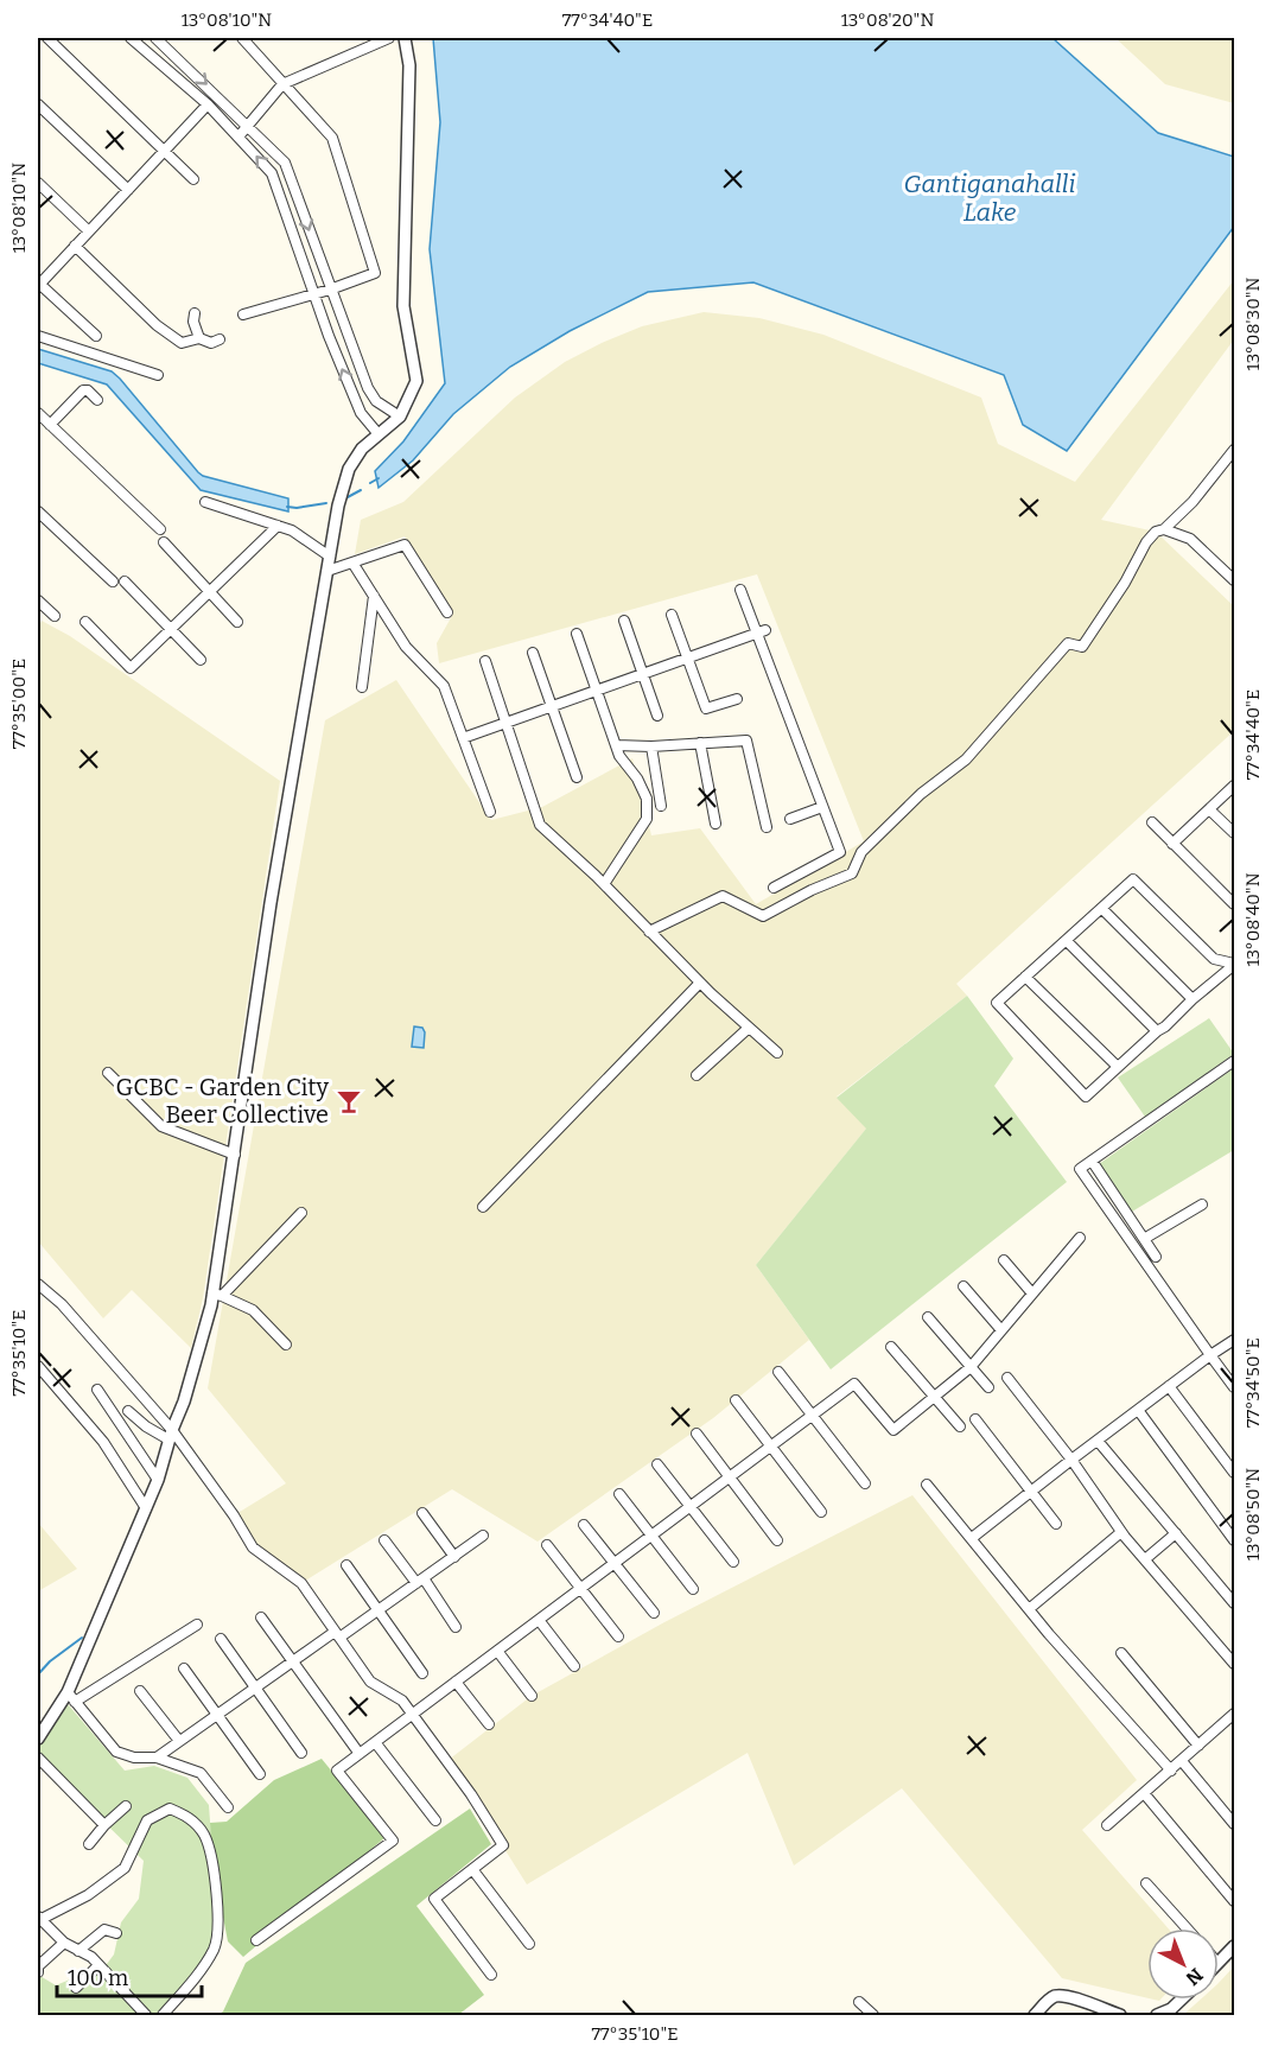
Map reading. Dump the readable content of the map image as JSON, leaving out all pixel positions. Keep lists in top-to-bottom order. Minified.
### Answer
{"water":["Gantiganahalli Lake"],"places":{"bar":["GCBC - Garden City Beer Collective"]},"scale_bar":"100 m","north":"bottom right","coordinates":["13°08'10\"N","77°34'40\"E","13°08'20\"N","13°08'30\"N","77°35'00\"E","13°08'40\"N","77°35'10\"E","77°34'50\"E","13°08'50\"N"]}
